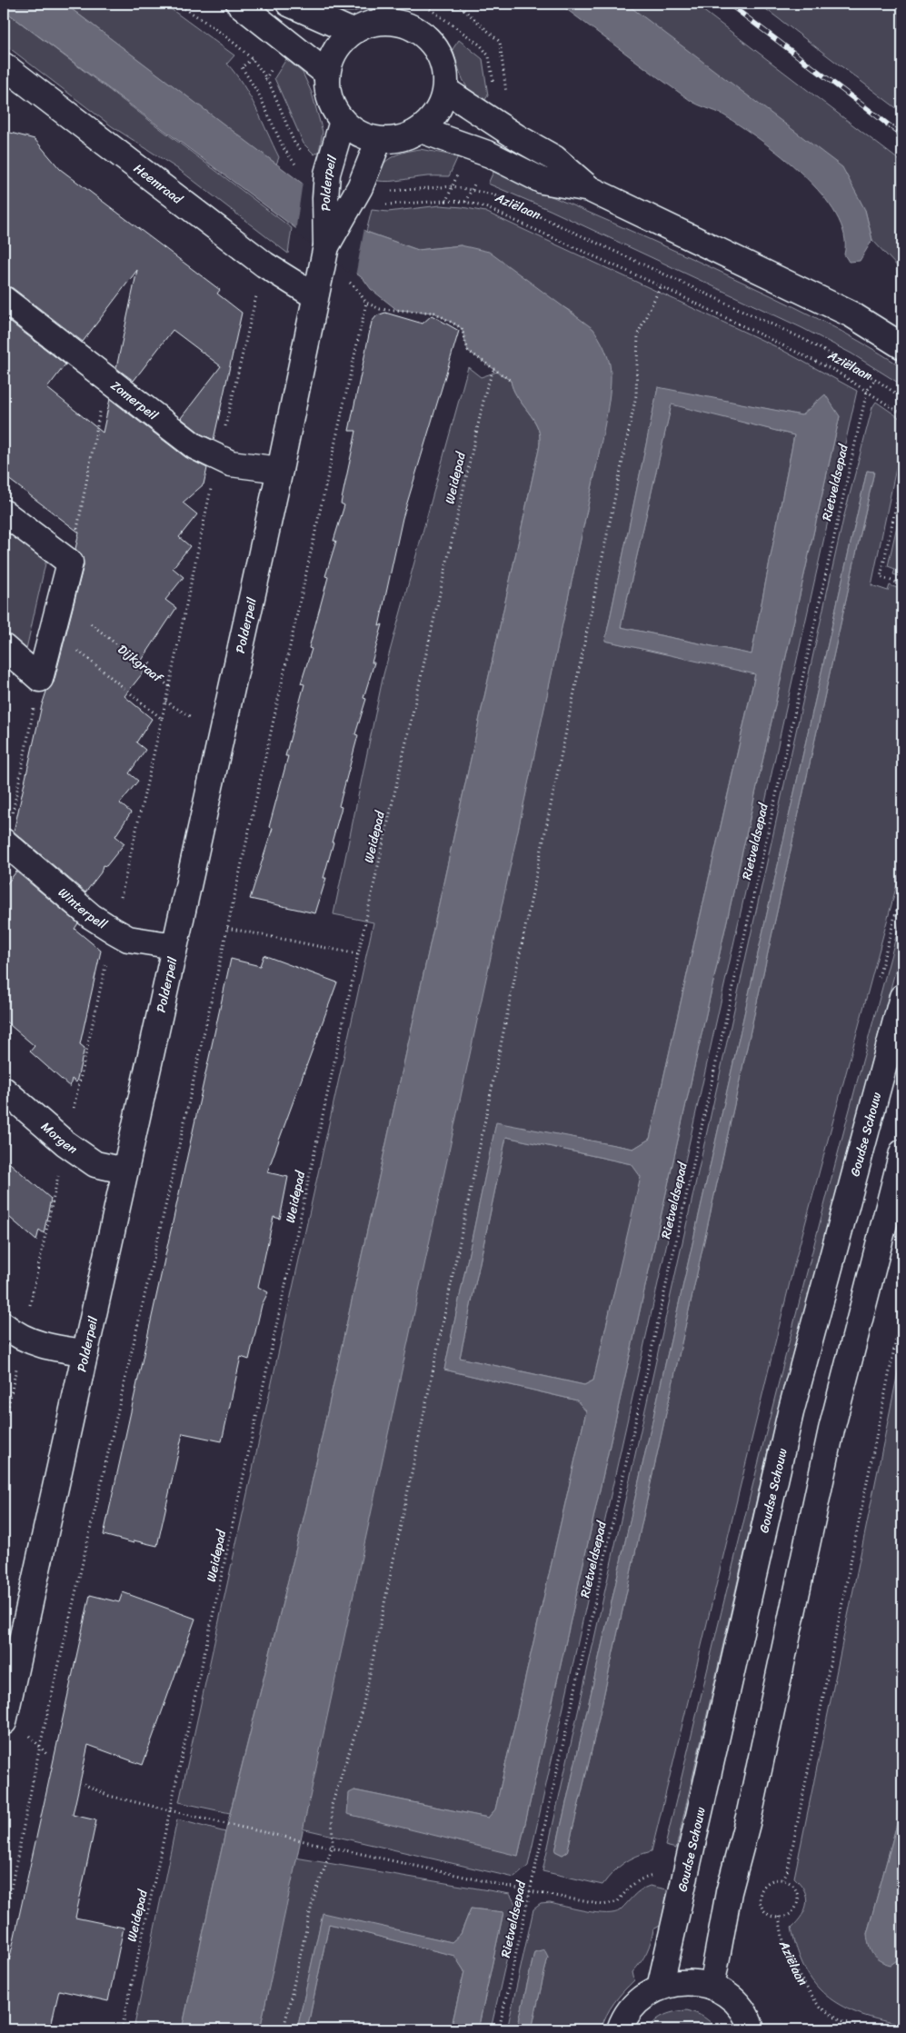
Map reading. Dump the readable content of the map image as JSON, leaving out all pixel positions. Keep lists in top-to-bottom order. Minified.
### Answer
{"streets":{"street":["Heemraad","Polderpeil","Zomerpeil","Winterpell","Goudse Schouw","Morgen"],"path":["Aziëlaan","Weidepad","Rietveldsepad","Dijkgraaf"]},"crossings":[["Heemraad","Polderpeil"],["Polderpeil","Aziëlaan"],["Polderpeil","Zomerpeil"],["Polderpeil","Winterpell"],["Polderpeil","Morgen"],["Aziëlaan","Rietveldsepad"]]}
